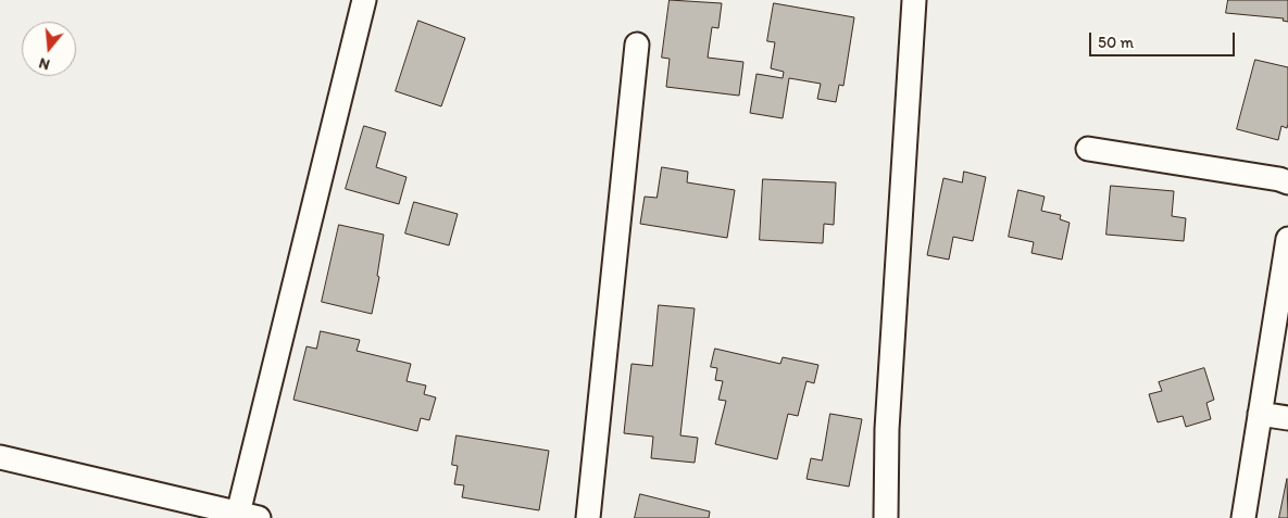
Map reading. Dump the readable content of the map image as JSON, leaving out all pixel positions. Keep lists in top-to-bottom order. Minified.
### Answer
{"scale_bar":"50 m","north":"bottom"}
